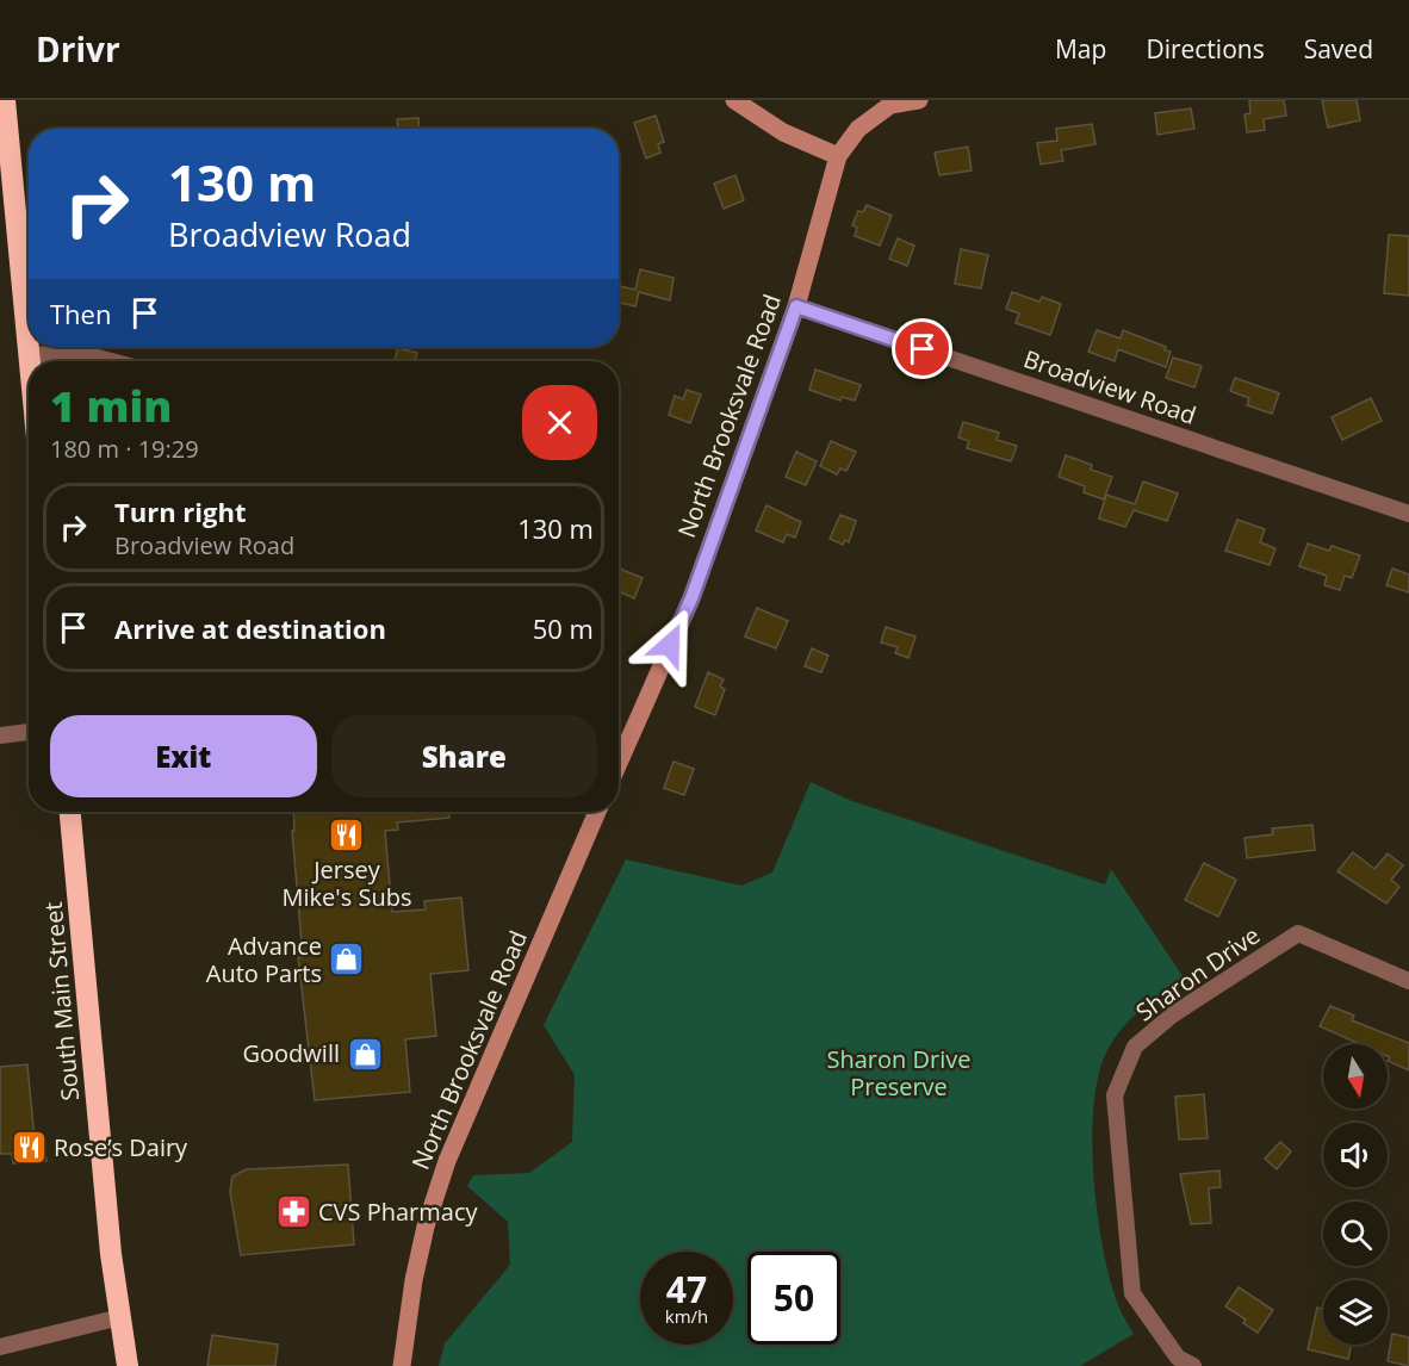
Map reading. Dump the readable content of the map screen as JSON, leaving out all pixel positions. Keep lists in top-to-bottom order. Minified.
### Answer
{"streets":{"highway":["South Main Street"],"main road":["North Brooksvale Road"],"street":["Broadview Road","Sharon Drive"]},"crossings":[["Broadview Road","North Brooksvale Road"]],"parks":["Sharon Drive Preserve"],"places":{"restaurant":["Jersey Mike's Subs","Rose’s Dairy"],"shop":["Advance Auto Parts","Goodwill"],"pharmacy":["CVS Pharmacy"]},"north":"bottom","page":{"header":"Drivr","nav":["Map","Directions","Saved"],"turn":["130 m","Broadview Road"],"then":"Then","heading":["1 min","180 m · 19:29"],"list":[{"name":"Turn right","note":"Broadview Road","value":"130 m"},{"name":"Arrive at destination","value":"50 m"}],"buttons":["Exit","Share"],"speed":"47 km/h","limit":"50"}}
